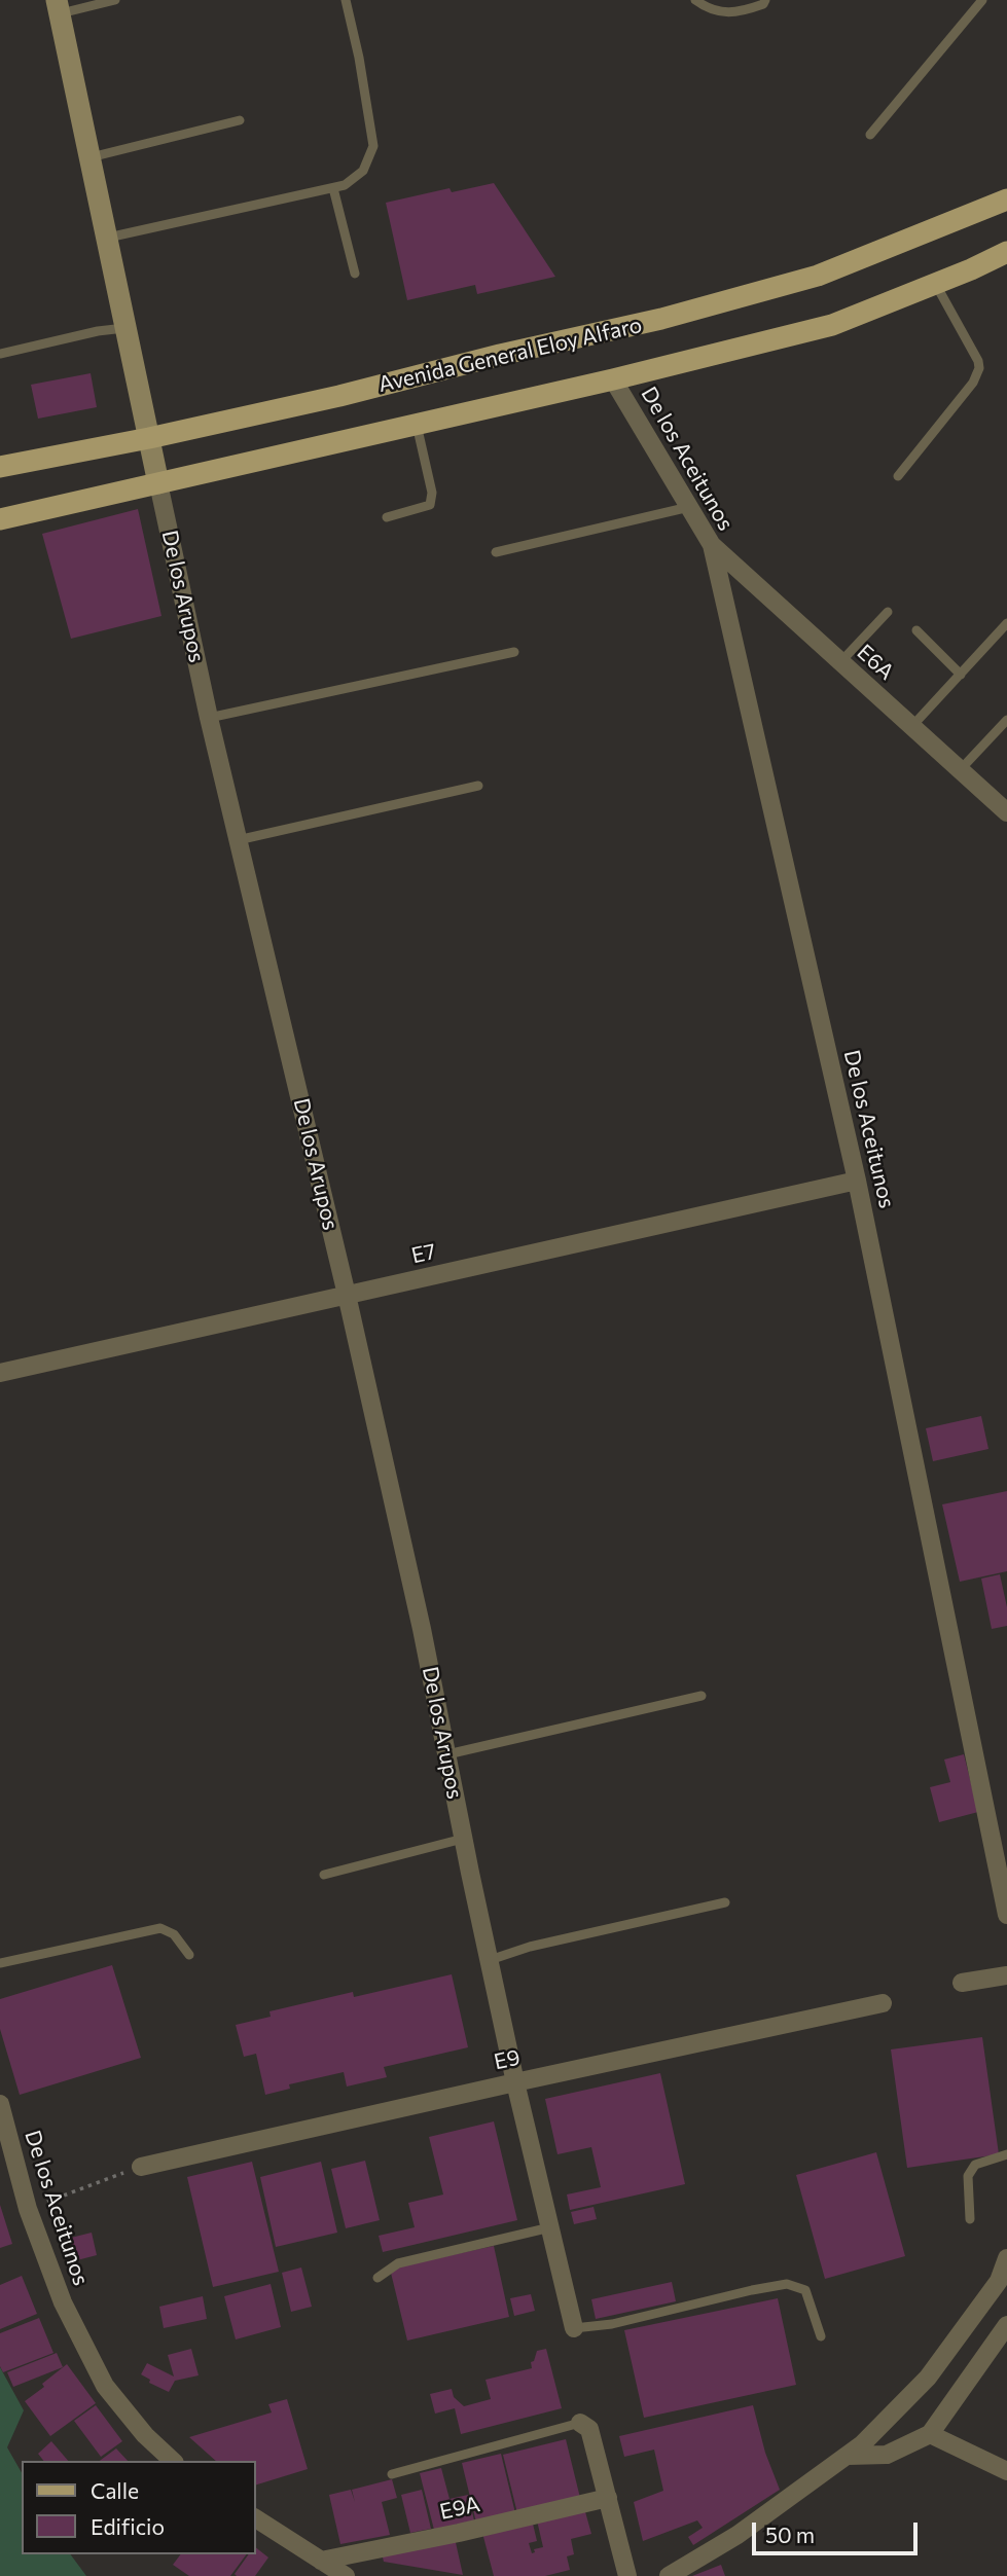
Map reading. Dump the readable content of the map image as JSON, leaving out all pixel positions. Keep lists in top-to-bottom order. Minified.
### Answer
{"streets":{"main road":["Avenida General Eloy Alfaro"],"street":["De los Aceitunos","De los Arupos","E6A","E7","E9","E9A"]},"crossings":[["Avenida General Eloy Alfaro","De los Arupos"],["De los Aceitunos","E6A"],["De los Aceitunos","E7"],["De los Arupos","E7"],["De los Arupos","E9"]],"legend":["Calle","Edificio"],"scale_bar":"50 m"}
